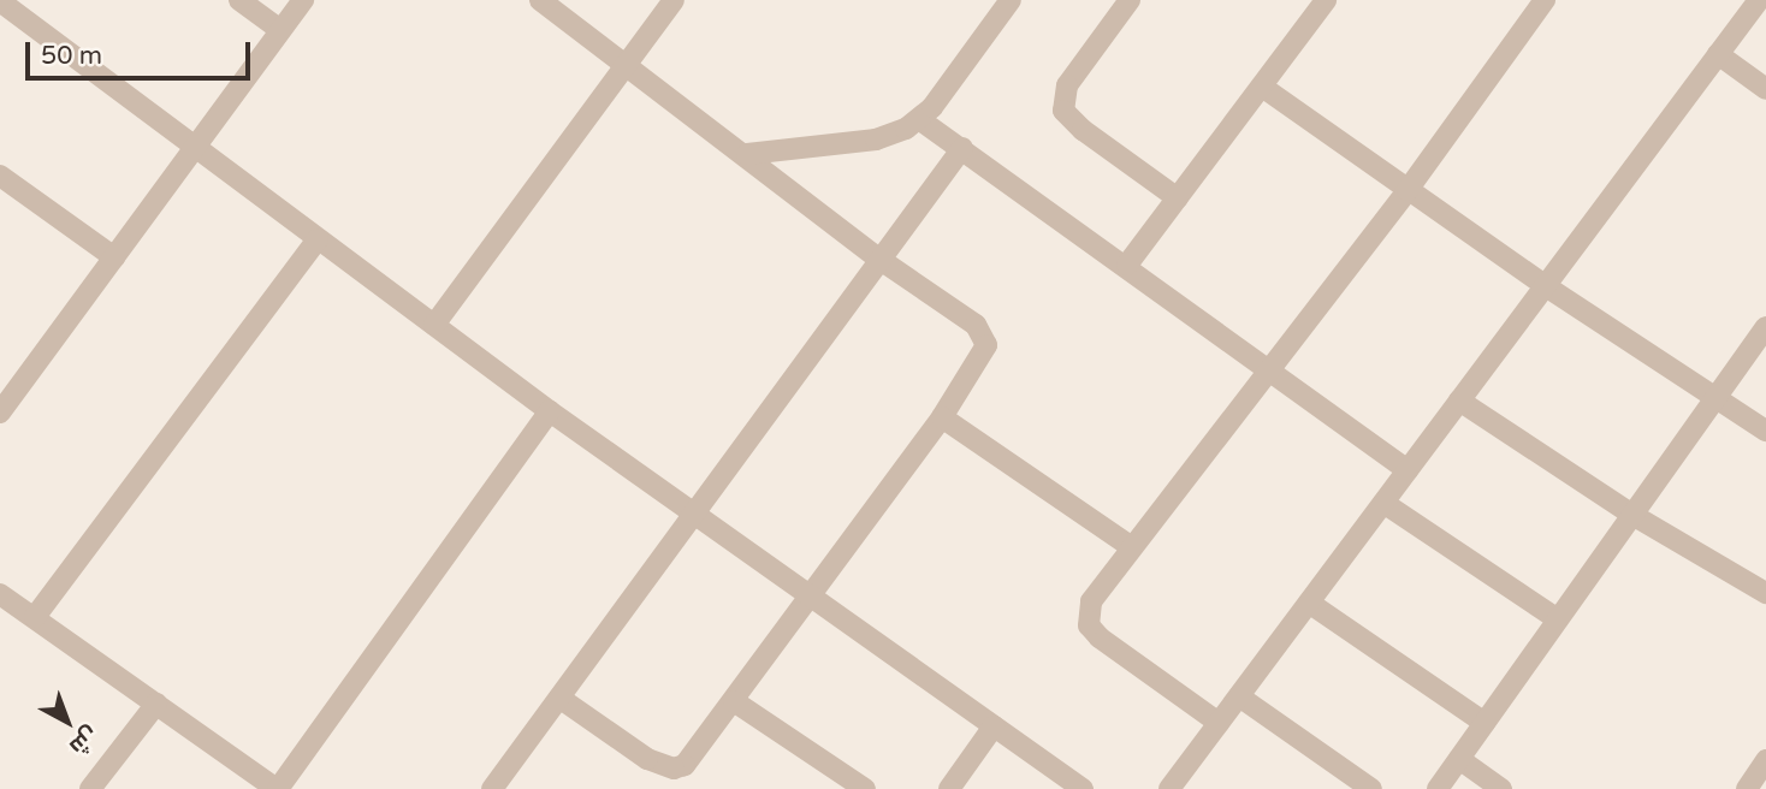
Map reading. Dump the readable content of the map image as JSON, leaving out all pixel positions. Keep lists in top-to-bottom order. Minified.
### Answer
{"scale_bar":"50 m","north":"bottom right"}
